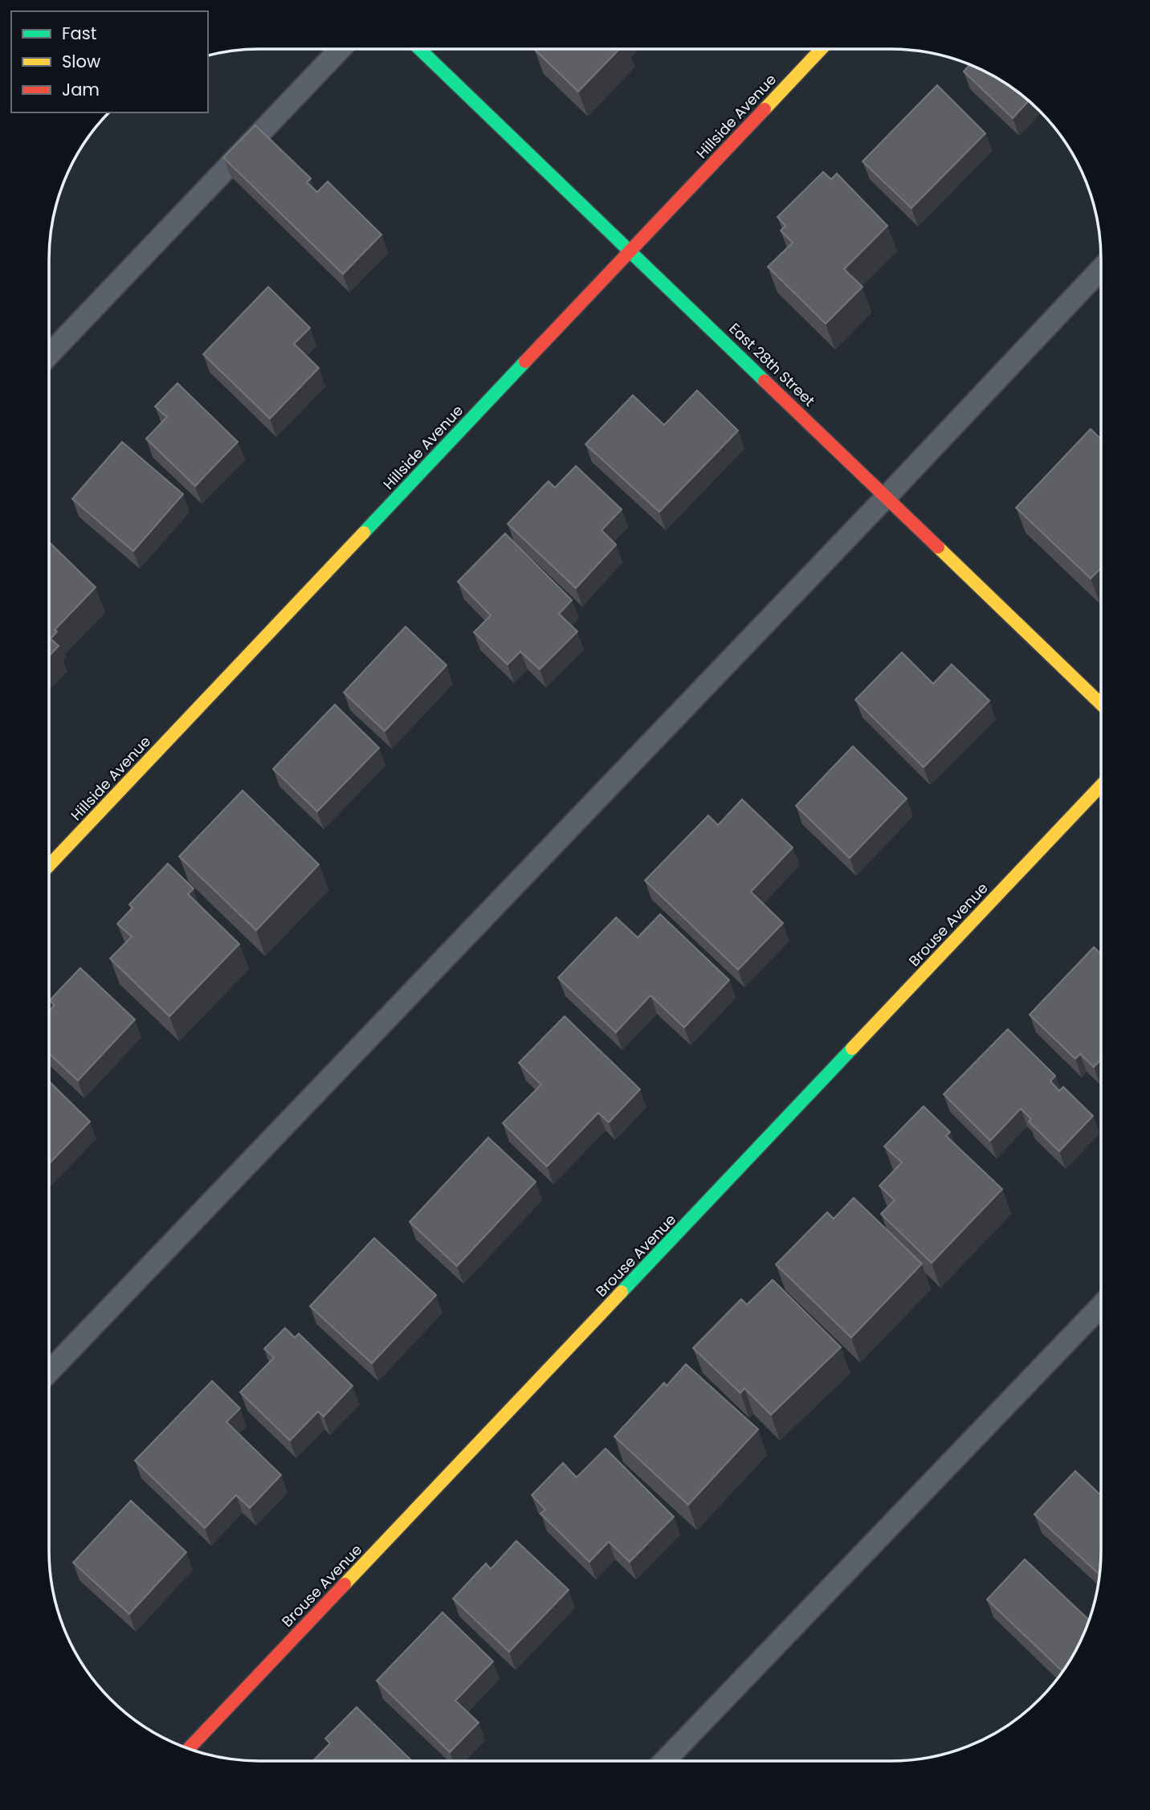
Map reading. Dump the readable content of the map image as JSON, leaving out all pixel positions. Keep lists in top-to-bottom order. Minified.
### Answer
{"streets":{"street":["Hillside Avenue","East 28th Street","Brouse Avenue"]},"crossings":[["Hillside Avenue","East 28th Street"]],"legend":["Fast","Slow","Jam"]}
